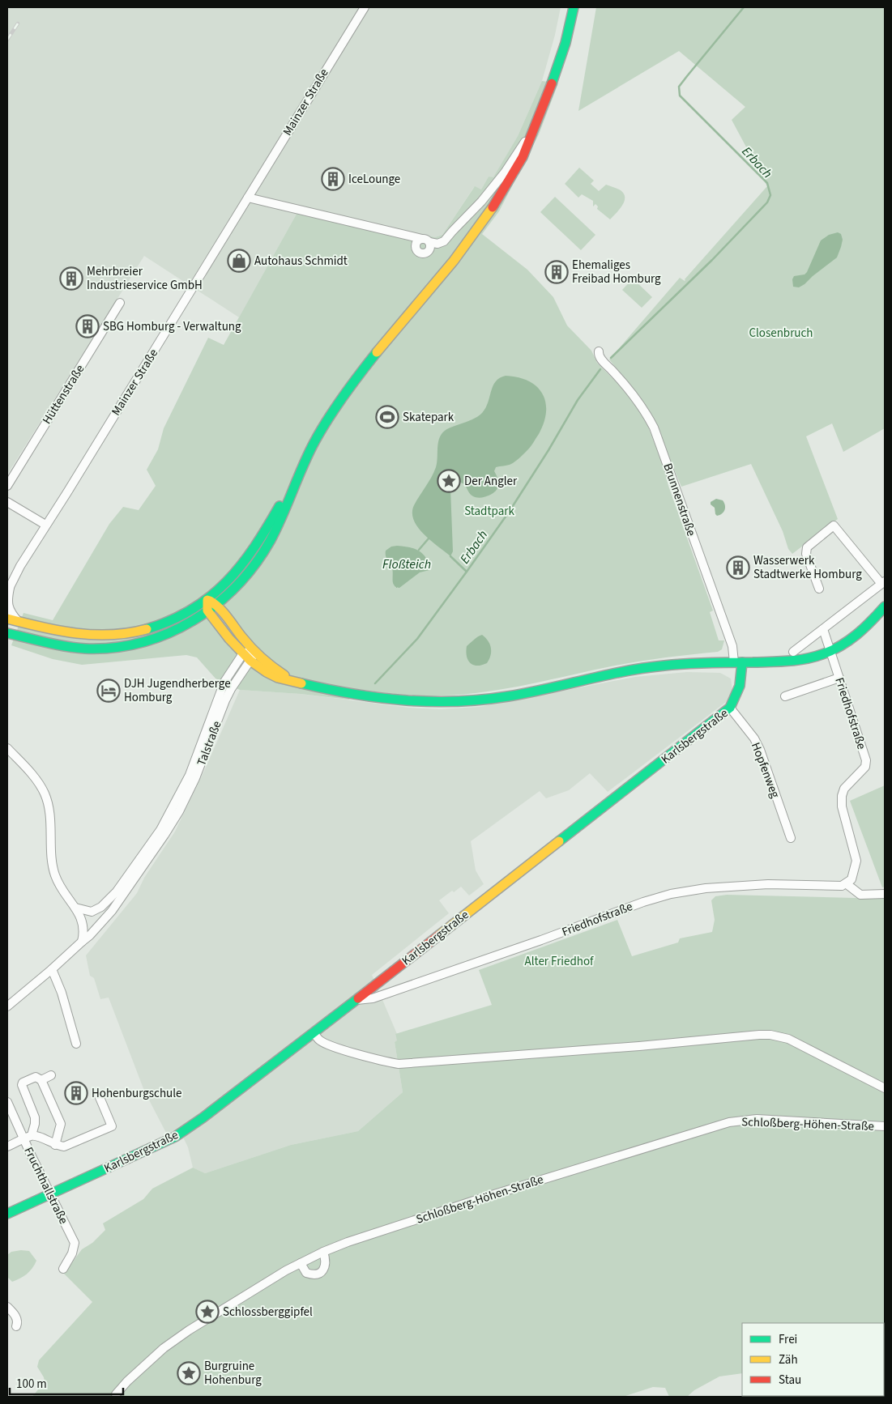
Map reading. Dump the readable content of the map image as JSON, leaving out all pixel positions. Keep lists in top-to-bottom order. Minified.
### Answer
{"streets":{"main road":["Karlsbergstraße"],"street":["Mainzer Straße","Hüttenstraße","Brunnenstraße","Friedhofstraße","Talstraße","Hopfenweg","Schloßberg-Höhen-Straße","Fruchthallstraße"]},"crossings":[["Brunnenstraße","Karlsbergstraße"],["Friedhofstraße","Karlsbergstraße"],["Karlsbergstraße","Hopfenweg"],["Karlsbergstraße","Fruchthallstraße"]],"water":["Erbach","Floßteich"],"parks":["Closenbruch","Stadtpark","Alter Friedhof"],"places":{"building":["IceLounge","Ehemaliges Freibad Homburg","Mehrbreier Industrieservice GmbH","SBG Homburg - Verwaltung","Wasserwerk Stadtwerke Homburg","Hohenburgschule"],"shop":["Autohaus Schmidt"],"sports":["Skatepark"],"place":["Der Angler","Schlossberggipfel","Burgruine Hohenburg"],"hotel":["DJH Jugendherberge Homburg"]},"legend":["Frei","Zäh","Stau"],"scale_bar":"100 m"}
